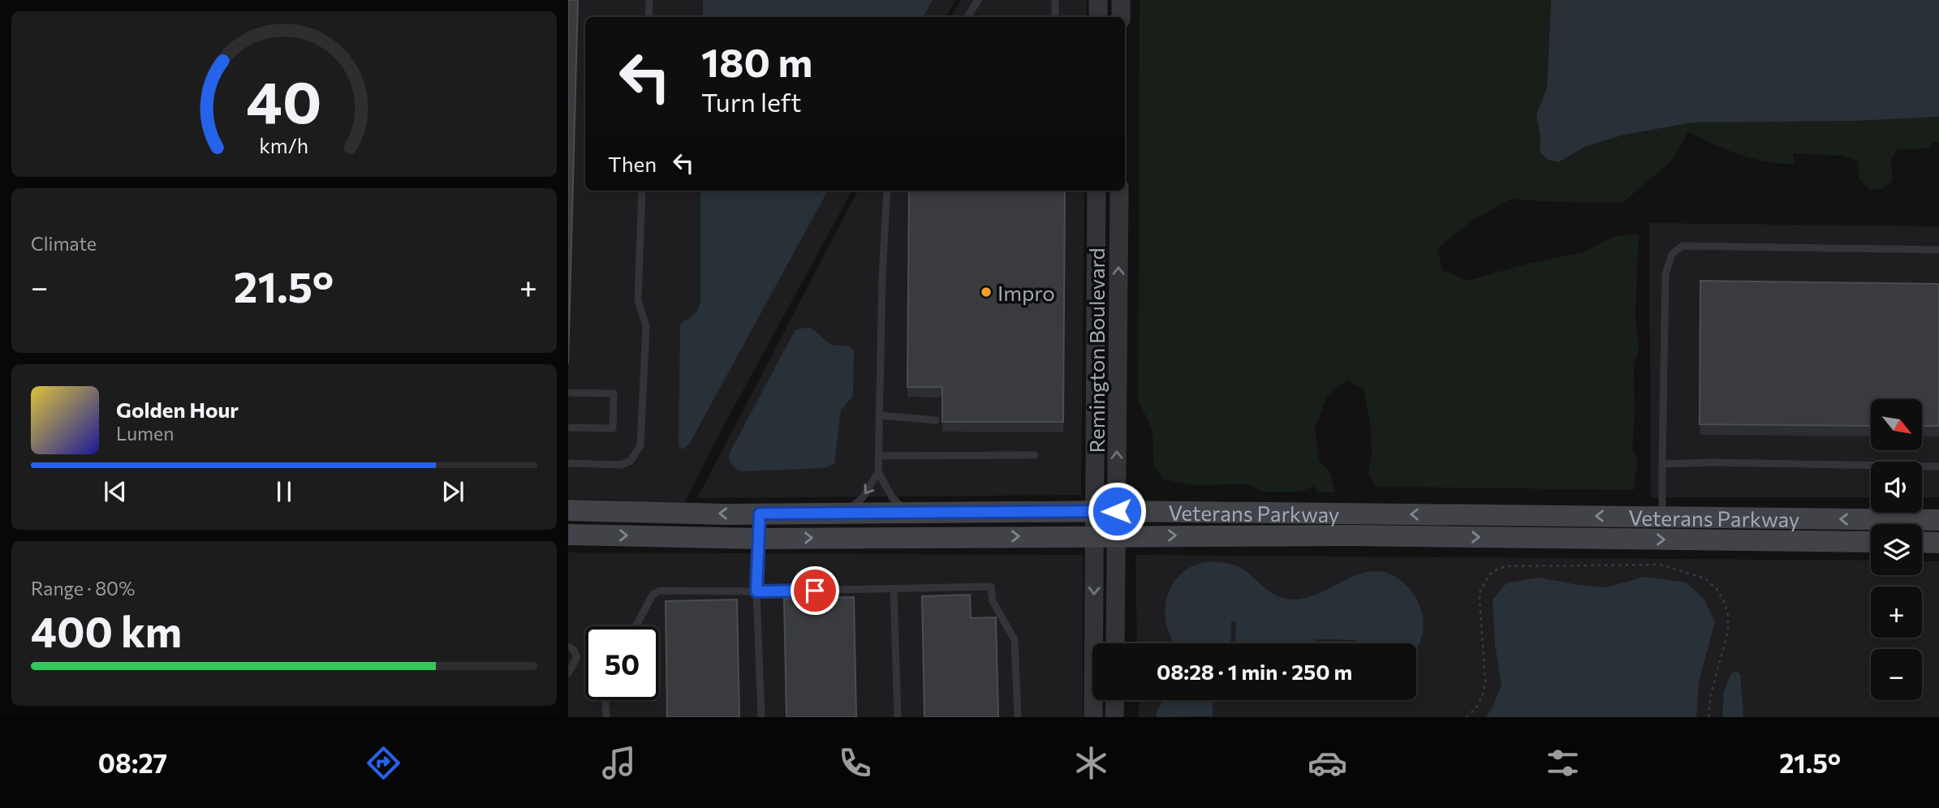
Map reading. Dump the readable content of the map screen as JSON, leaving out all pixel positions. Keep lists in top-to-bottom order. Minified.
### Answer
{"streets":{"main road":["Veterans Parkway"],"street":["Remington Boulevard"]},"crossings":[["Remington Boulevard","Veterans Parkway"]],"places":["Impro"],"north":"bottom right","page":{"turn":["180 m","Turn left"],"then":"Then","tile":["Climate",["Range · 80%","400 km"]],"heat":["−","21.5°","+"],"song":["Golden Hour","Lumen"],"map_buttons":["+","−"],"limit":"50","trip":"08:28 · 1 min · 250 m","tabs":["08:27","21.5°"],"gauge":["40","km/h"]}}
